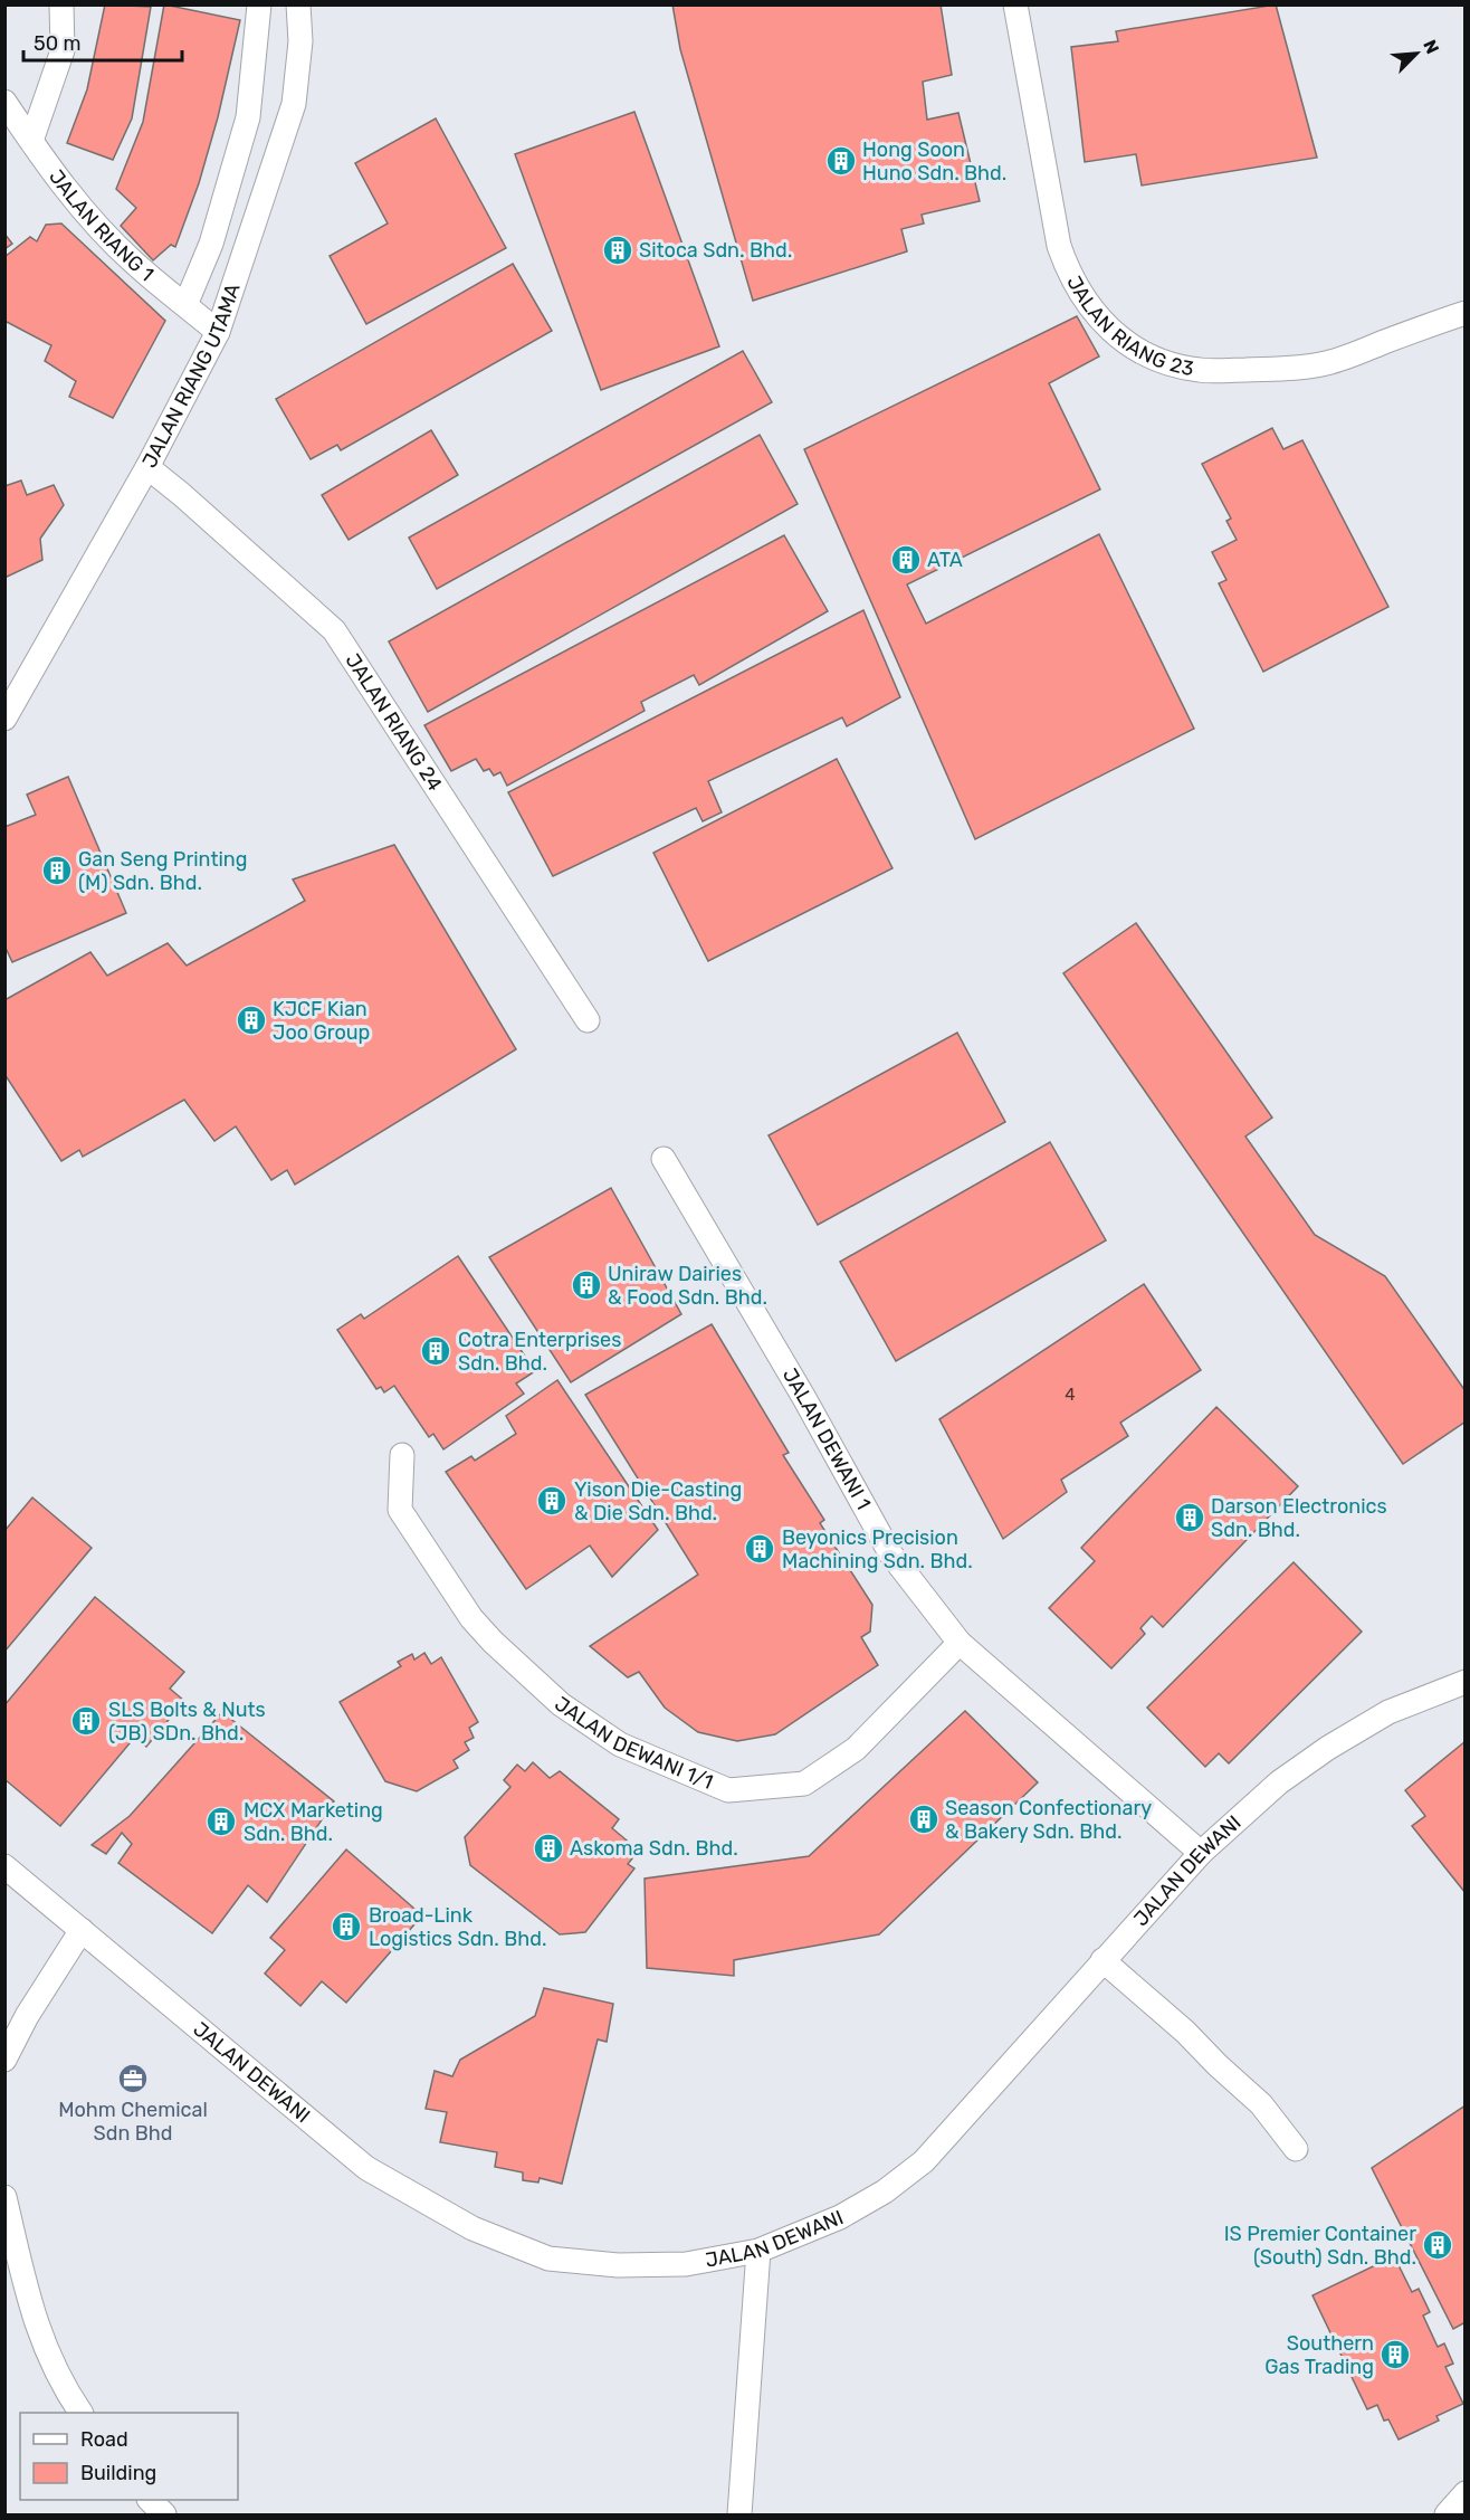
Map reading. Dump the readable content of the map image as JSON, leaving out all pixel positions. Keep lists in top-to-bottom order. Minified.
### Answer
{"streets":{"street":["JALAN RIANG 1","JALAN RIANG 23","JALAN RIANG UTAMA","JALAN RIANG 24","JALAN DEWANI 1","JALAN DEWANI 1/1","JALAN DEWANI"]},"crossings":[["JALAN RIANG 1","JALAN RIANG UTAMA"],["JALAN RIANG UTAMA","JALAN RIANG 24"],["JALAN DEWANI 1","JALAN DEWANI 1/1"],["JALAN DEWANI 1","JALAN DEWANI"]],"places":{"building":["Hong Soon Huno Sdn. Bhd.","Sitoca Sdn. Bhd.","ATA","Gan Seng Printing (M) Sdn. Bhd.","KJCF Kian Joo Group","Uniraw Dairies & Food Sdn. Bhd.","Cotra Enterprises Sdn. Bhd.","Yison Die-Casting & Die Sdn. Bhd.","Darson Electronics Sdn. Bhd.","Beyonics Precision Machining Sdn. Bhd.","SLS Bolts & Nuts (JB) SDn. Bhd.","Season Confectionary & Bakery Sdn. Bhd.","MCX Marketing Sdn. Bhd.","Askoma Sdn. Bhd.","Broad-Link Logistics Sdn. Bhd.","IS Premier Container (South) Sdn. Bhd.","Southern Gas Trading"],"office":["Mohm Chemical Sdn Bhd"]},"house_numbers":["4"],"legend":["Road","Building"],"scale_bar":"50 m","north":"top right"}
